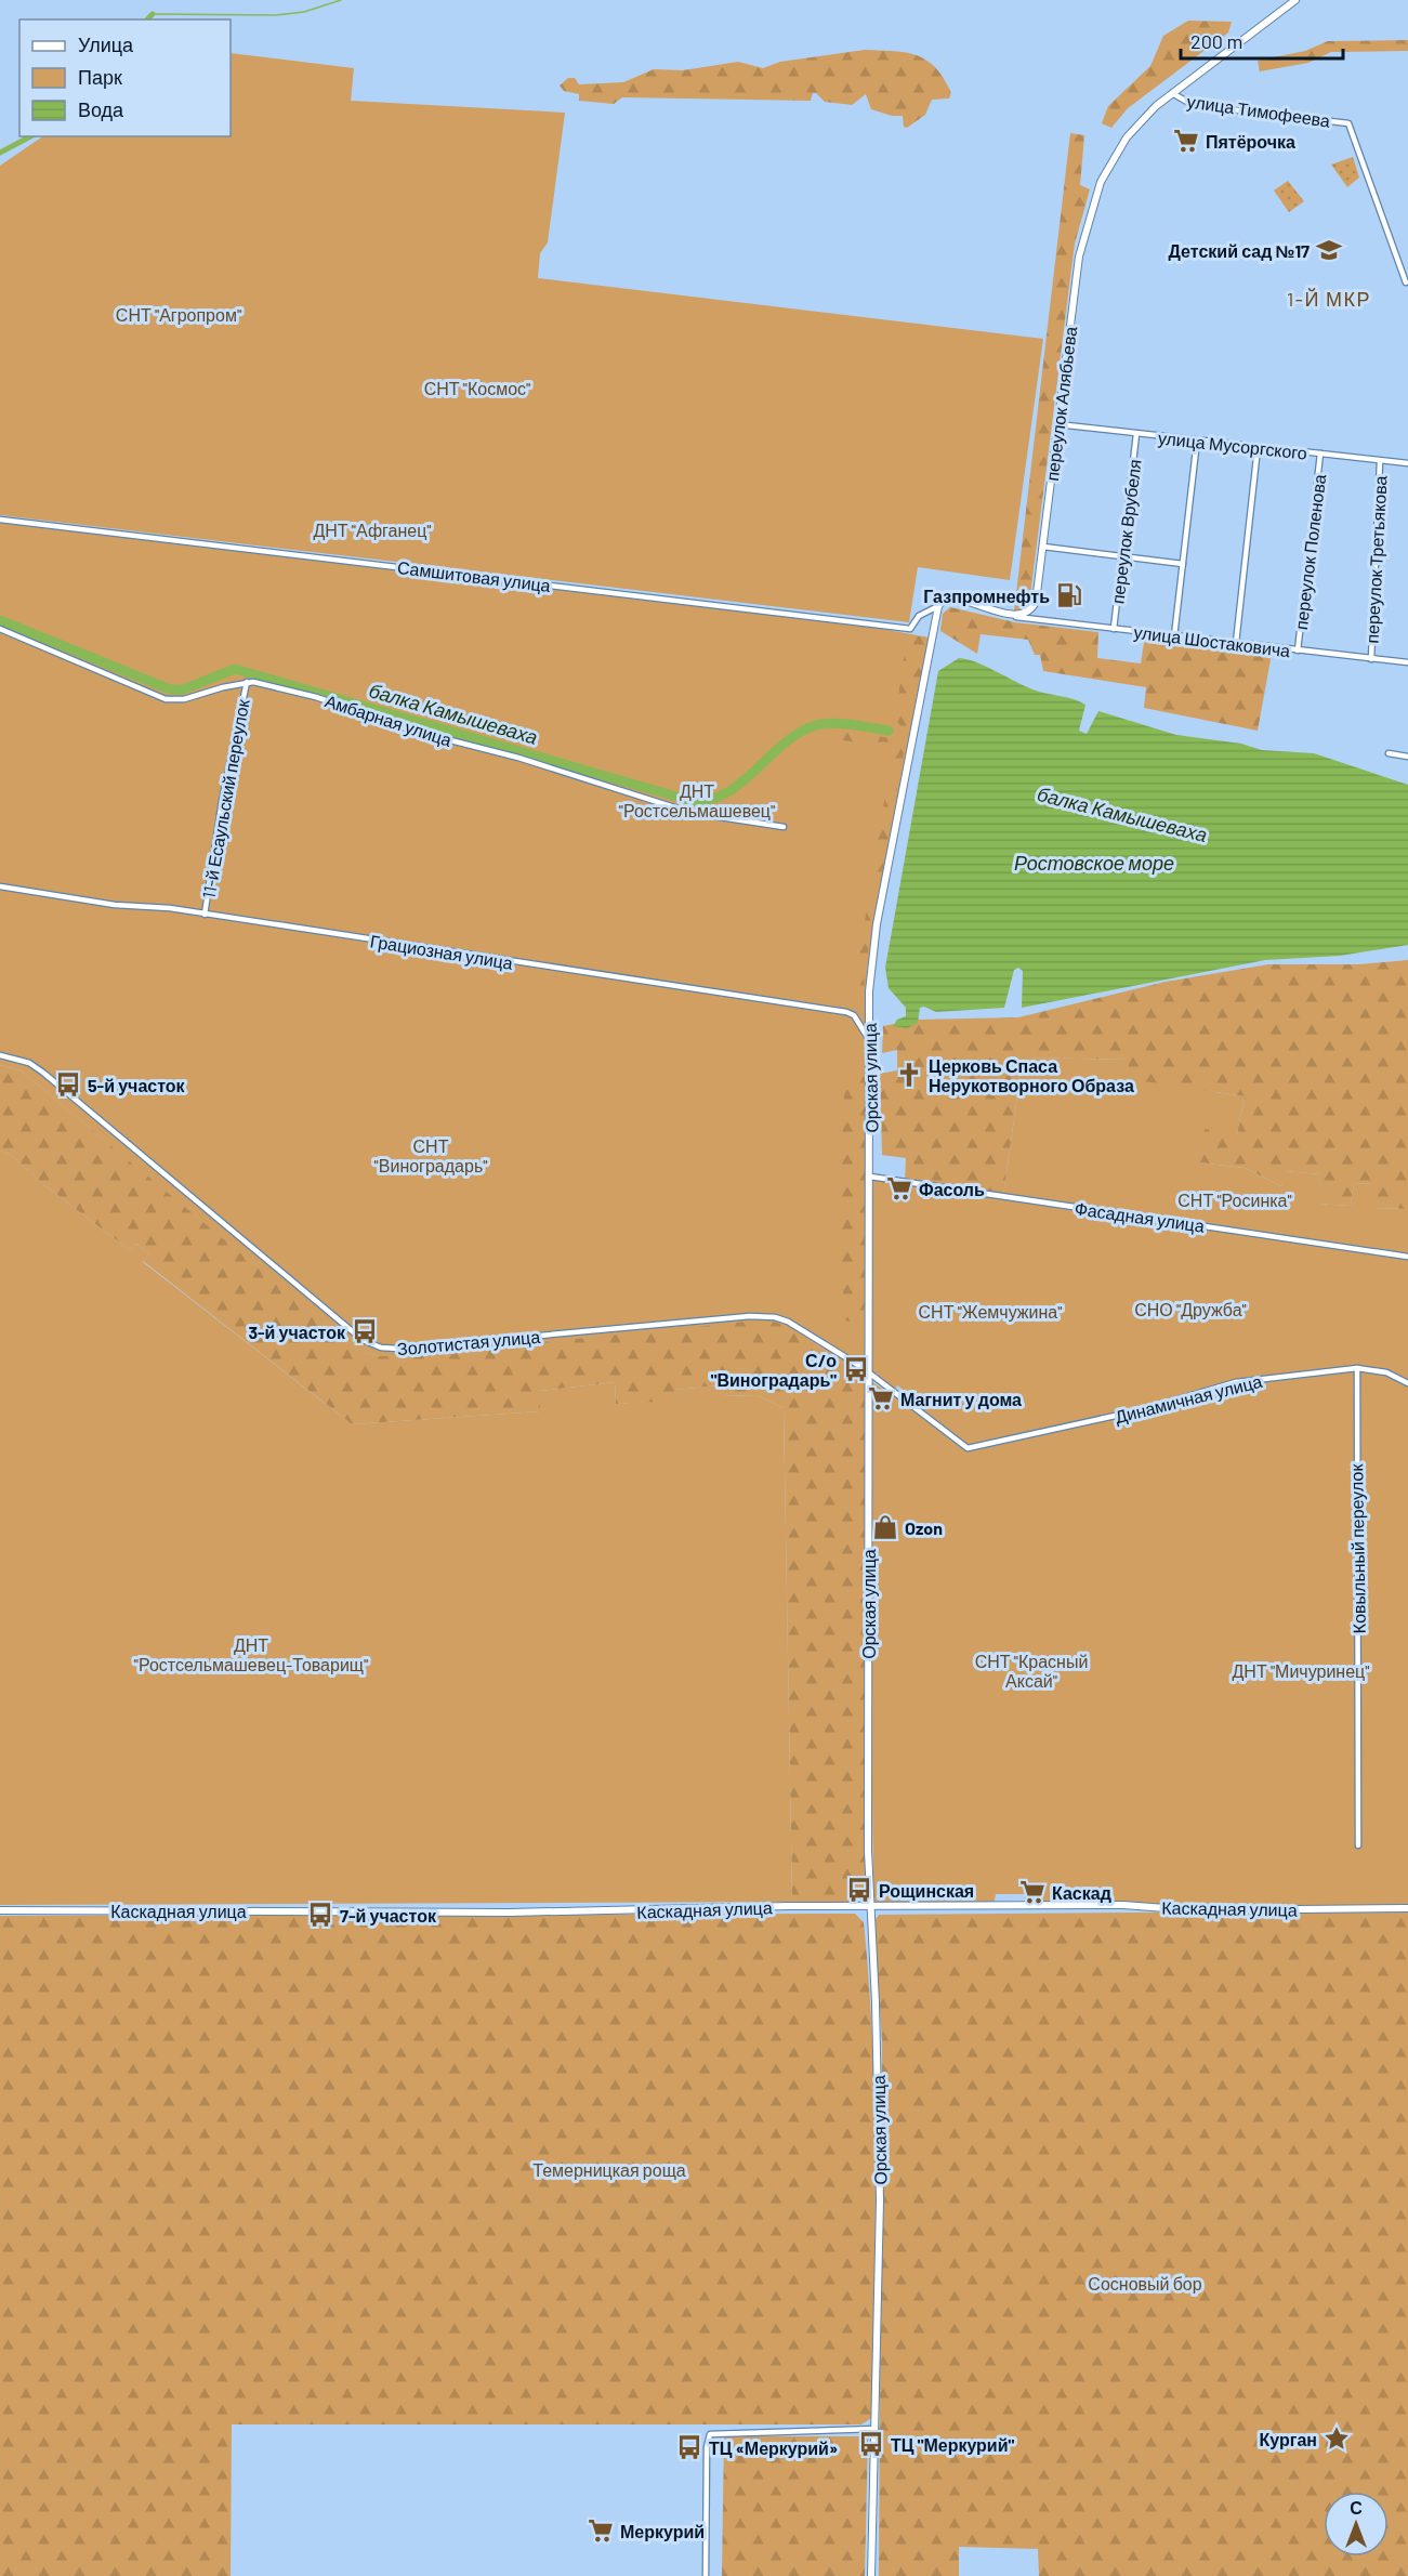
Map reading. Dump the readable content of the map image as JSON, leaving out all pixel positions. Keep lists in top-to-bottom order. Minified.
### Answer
{"streets":{"main road":["переулок Алябьева","Орская улица","Каскадная улица"],"street":["улица Тимофеева","улица Мусоргского","переулок Врубеля","переулок Поленова","переулок Третьякова","Самшитовая улица","улица Шостаковича","Амбарная улица","11-й Есаульский переулок","Грациозная улица","Фасадная улица","Золотистая улица","Динамичная улица","Ковыльный переулок"]},"crossings":[["улица Тимофеева","переулок Алябьева"],["переулок Алябьева","улица Мусоргского"],["переулок Алябьева","улица Шостаковича"],["улица Мусоргского","переулок Врубеля"],["улица Мусоргского","переулок Поленова"],["улица Мусоргского","переулок Третьякова"],["переулок Врубеля","улица Шостаковича"],["переулок Поленова","улица Шостаковича"],["переулок Третьякова","улица Шостаковича"],["Самшитовая улица","Орская улица"],["Амбарная улица","11-й Есаульский переулок"],["11-й Есаульский переулок","Грациозная улица"],["Грациозная улица","Орская улица"],["Орская улица","Фасадная улица"],["Орская улица","Золотистая улица"],["Орская улица","Каскадная улица"],["Золотистая улица","Динамичная улица"],["Динамичная улица","Ковыльный переулок"]],"districts":["1-Й МКР"],"water":["балка Камышеваха","Ростовское море"],"parks":["СНТ \"Агропром\"","СНТ \"Космос\"","ДНТ \"Афганец\"","ДНТ \"Ростсельмашевец\"","СНТ \"Виноградарь\"","СНТ \"Росинка\"","СНО \"Дружба\"","СНТ \"Жемчужина\"","ДНТ \"Ростсельмашевец-Товарищ\"","СНТ \"Красный Аксай\"","ДНТ \"Мичуринец\"","Темерницкая роща","Сосновый бор"],"places":{"supermarket":["Пятёрочка","Фасоль","Магнит у дома","Каскад","Меркурий"],"school or university":["Детский сад №17"],"fuel station":["Газпромнефть"],"church":["Церковь Спаса Нерукотворного Образа"],"bus stop":["5-й участок","3-й участок","С/о \"Виноградарь\"","Рощинская","7-й участок","ТЦ \"Меркурий\"","ТЦ «Меркурий»"],"shop":["Ozon"],"place":["Курган"]},"legend":["Улица","Парк","Вода"],"scale_bar":"200 m","north":"top"}
